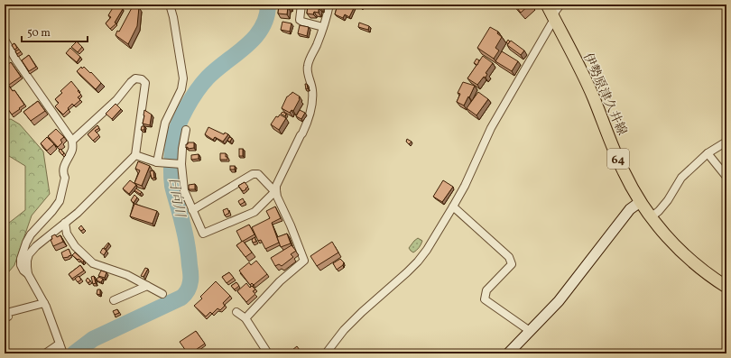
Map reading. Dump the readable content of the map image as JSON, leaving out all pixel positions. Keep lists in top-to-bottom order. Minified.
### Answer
{"streets":{"main road":["伊勢原津久井線","64"]},"water":["日向川"],"scale_bar":"50 m"}
